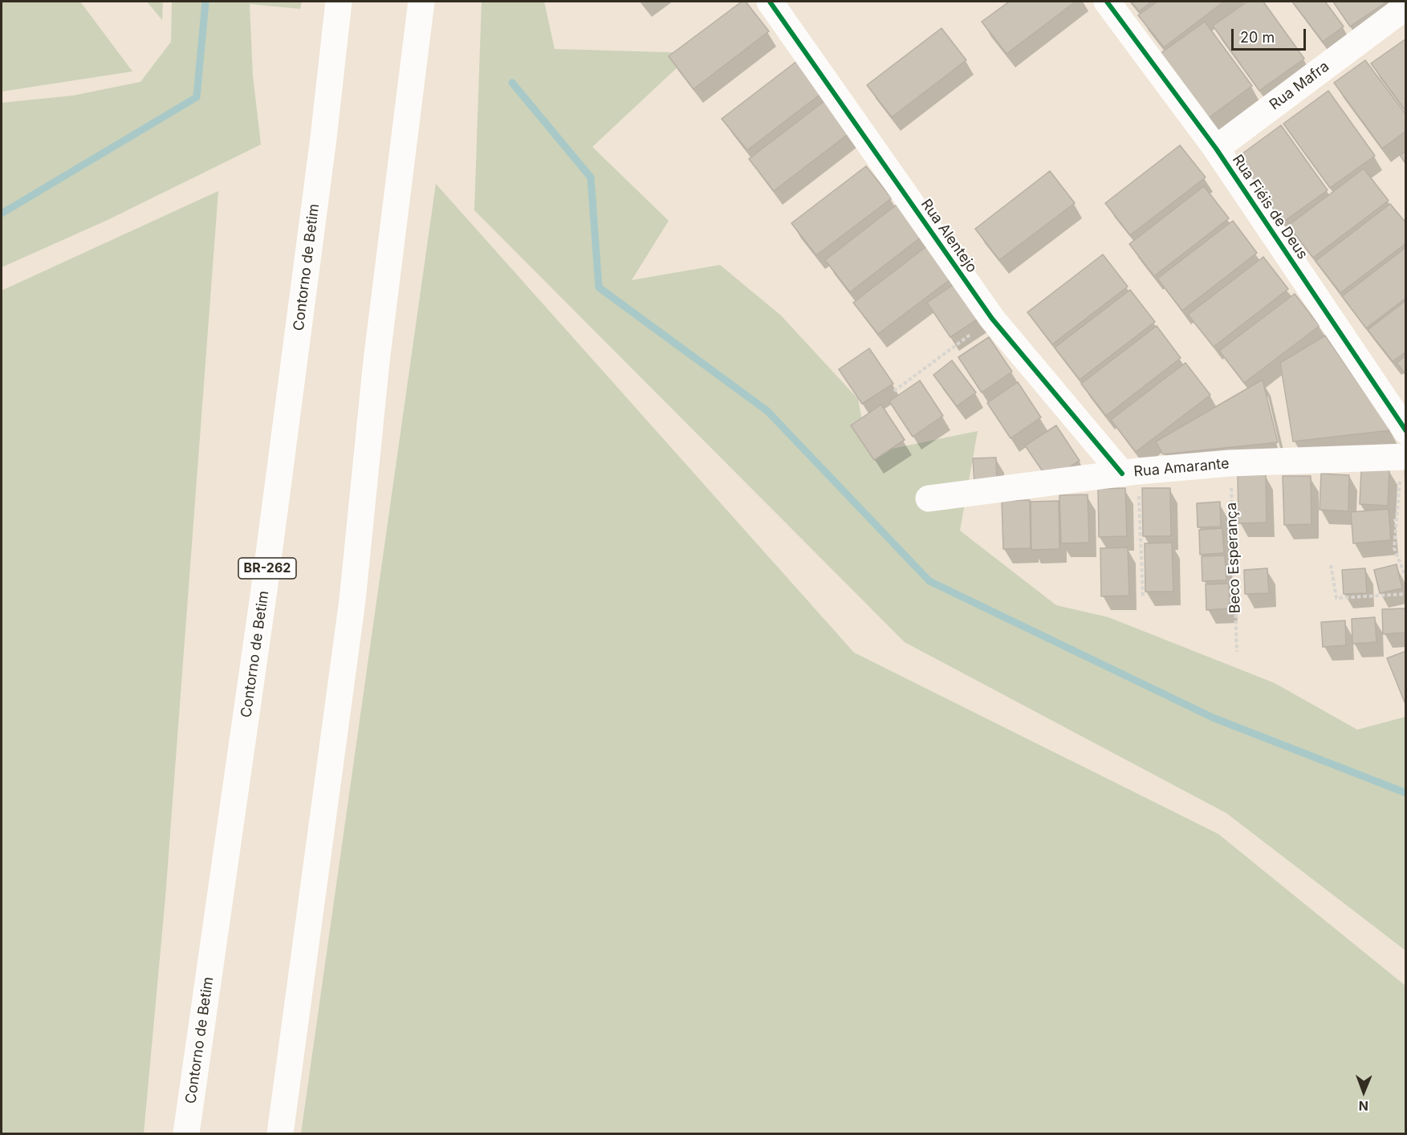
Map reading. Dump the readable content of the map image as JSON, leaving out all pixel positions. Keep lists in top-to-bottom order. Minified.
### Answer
{"streets":{"main road":["Rua Mafra","Rua Fiéis de Deus","Rua Alentejo","Contorno de Betim","Rua Amarante","BR-262"],"path":["Beco Esperança"]},"crossings":[["Rua Mafra","Rua Fiéis de Deus"],["Rua Alentejo","Rua Amarante"],["Rua Amarante","Beco Esperança"]],"scale_bar":"20 m","north":"bottom"}
